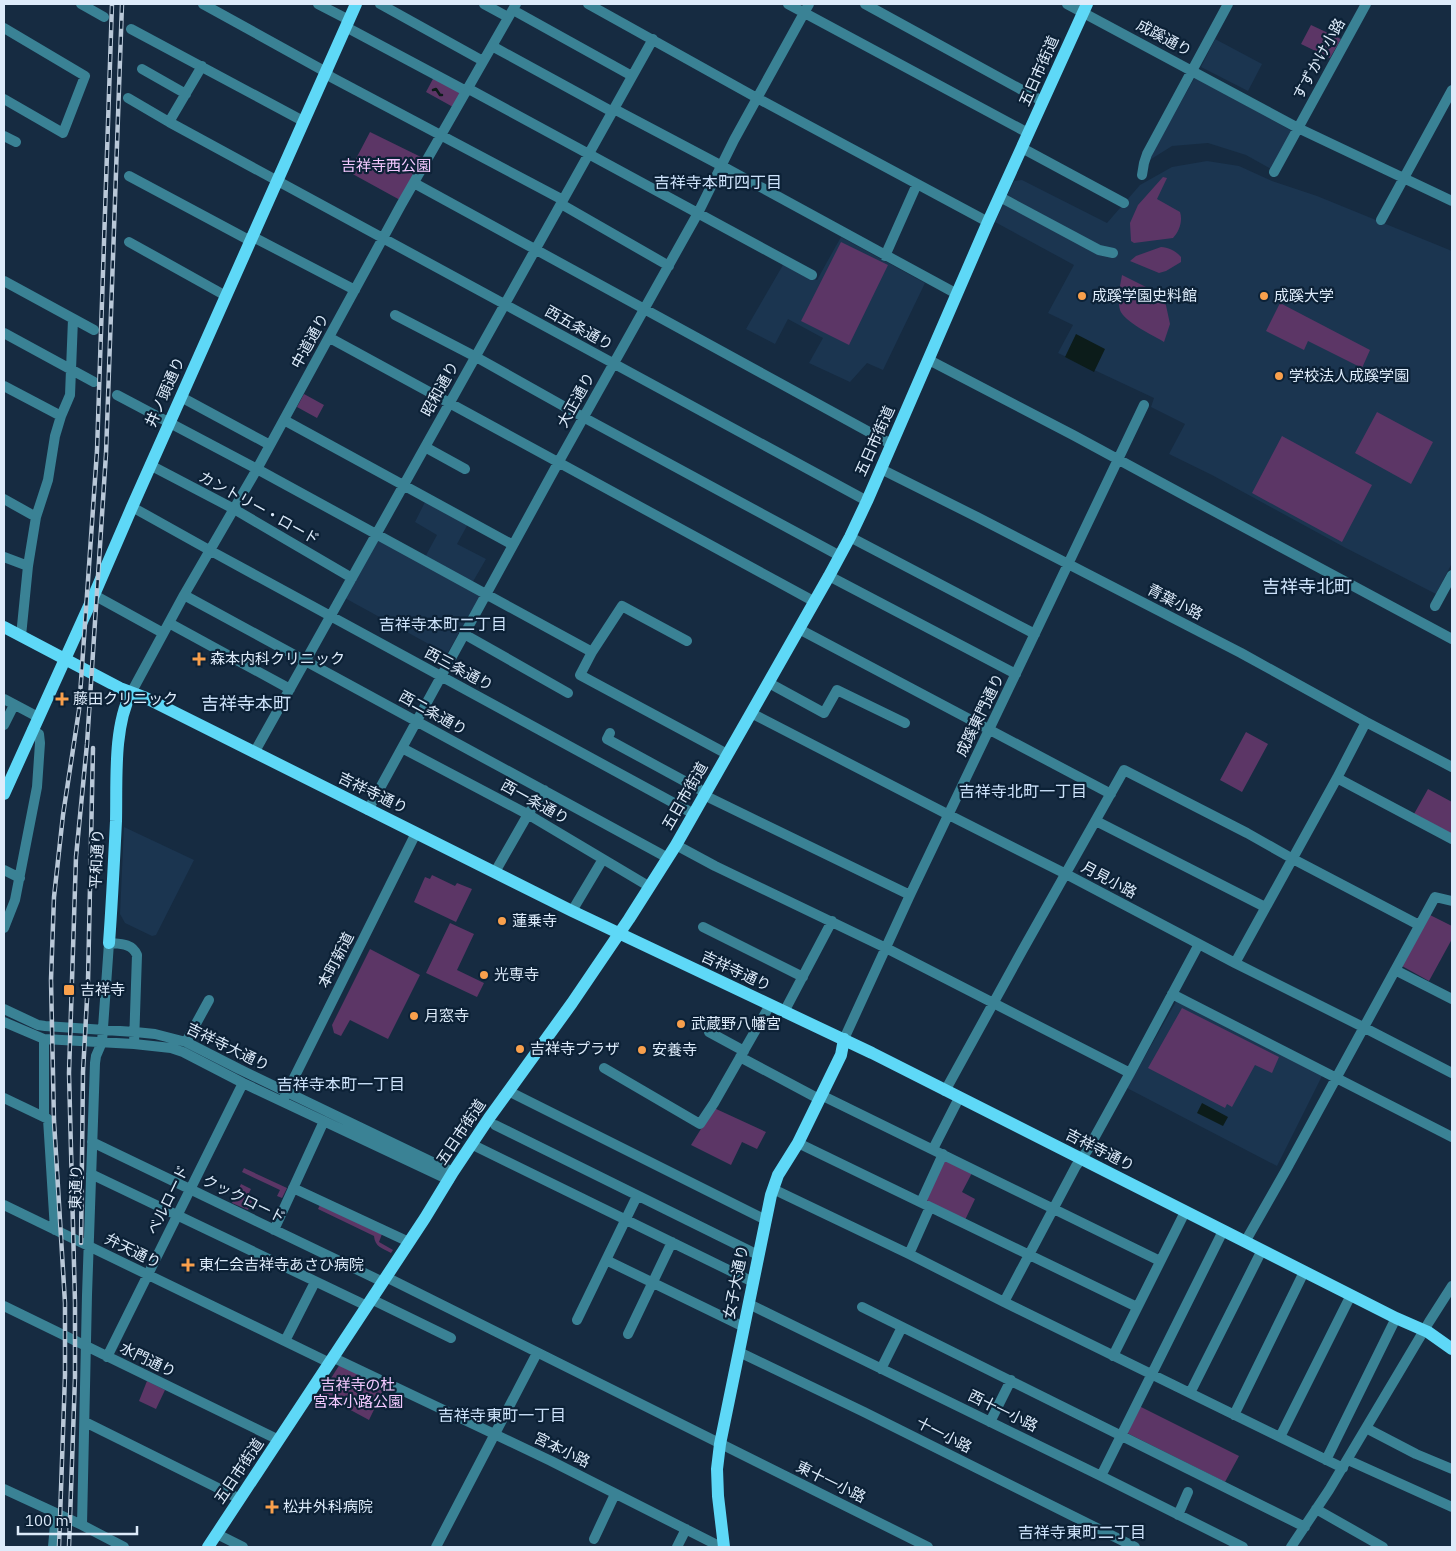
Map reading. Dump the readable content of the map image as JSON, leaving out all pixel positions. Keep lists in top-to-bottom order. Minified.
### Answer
{"streets":{"main road":["五日市街道","井ノ頭通り","吉祥寺通り","平和通り","女子大通り"],"street":["成蹊通り","すずかけ小路","西五条通り","中道通り","昭和通り","大正通り","カントリー・ロード","青葉小路","西三条通り","西二条通り","成蹊東門通り","西一条通り","月見小路","本町新道","吉祥寺大通り","東通り","クックロード","ベルロード","弁天通り","水門通り","西十一小路","十一小路","宮本小路","東十一小路"]},"crossings":[["成蹊通り","すずかけ小路"],["成蹊通り","五日市街道"],["五日市街道","西五条通り"],["五日市街道","青葉小路"],["五日市街道","西三条通り"],["五日市街道","西二条通り"],["五日市街道","吉祥寺通り"],["五日市街道","西一条通り"],["五日市街道","月見小路"],["五日市街道","吉祥寺大通り"],["五日市街道","クックロード"],["五日市街道","弁天通り"],["五日市街道","水門通り"],["五日市街道","宮本小路"],["西五条通り","中道通り"],["西五条通り","昭和通り"],["西五条通り","井ノ頭通り"],["西五条通り","大正通り"],["中道通り","カントリー・ロード"],["中道通り","西三条通り"],["中道通り","西二条通り"],["中道通り","吉祥寺通り"],["中道通り","平和通り"],["昭和通り","カントリー・ロード"],["昭和通り","西三条通り"],["昭和通り","西二条通り"],["昭和通り","吉祥寺通り"],["井ノ頭通り","カントリー・ロード"],["井ノ頭通り","西三条通り"],["井ノ頭通り","吉祥寺通り"],["大正通り","西三条通り"],["大正通り","西二条通り"],["大正通り","吉祥寺通り"],["大正通り","西一条通り"],["青葉小路","成蹊東門通り"],["成蹊東門通り","吉祥寺通り"],["成蹊東門通り","月見小路"],["成蹊東門通り","女子大通り"],["吉祥寺通り","平和通り"],["吉祥寺通り","本町新道"],["吉祥寺通り","女子大通り"],["平和通り","吉祥寺大通り"],["平和通り","東通り"],["本町新道","吉祥寺大通り"],["吉祥寺大通り","東通り"],["吉祥寺大通り","ベルロード"],["東通り","クックロード"],["東通り","弁天通り"],["東通り","水門通り"],["クックロード","ベルロード"],["クックロード","東十一小路"],["ベルロード","弁天通り"],["ベルロード","水門通り"],["弁天通り","宮本小路"],["女子大通り","西十一小路"],["女子大通り","十一小路"],["女子大通り","宮本小路"],["女子大通り","東十一小路"]],"districts":["吉祥寺本町四丁目","吉祥寺北町","吉祥寺本町二丁目","吉祥寺本町","吉祥寺北町一丁目","吉祥寺本町一丁目","吉祥寺東町一丁目","吉祥寺東町二丁目"],"parks":["吉祥寺西公園","吉祥寺の杜 宮本小路公園"],"places":{"other":["成蹊学園史料館","成蹊大学","学校法人成蹊学園","蓮乗寺","光専寺","月窓寺","武蔵野八幡宮","吉祥寺プラザ","安養寺"],"health":["森本内科クリニック","藤田クリニック","東仁会吉祥寺あさひ病院","松井外科病院"],"transit":["吉祥寺"]},"scale_bar":"100 m"}
